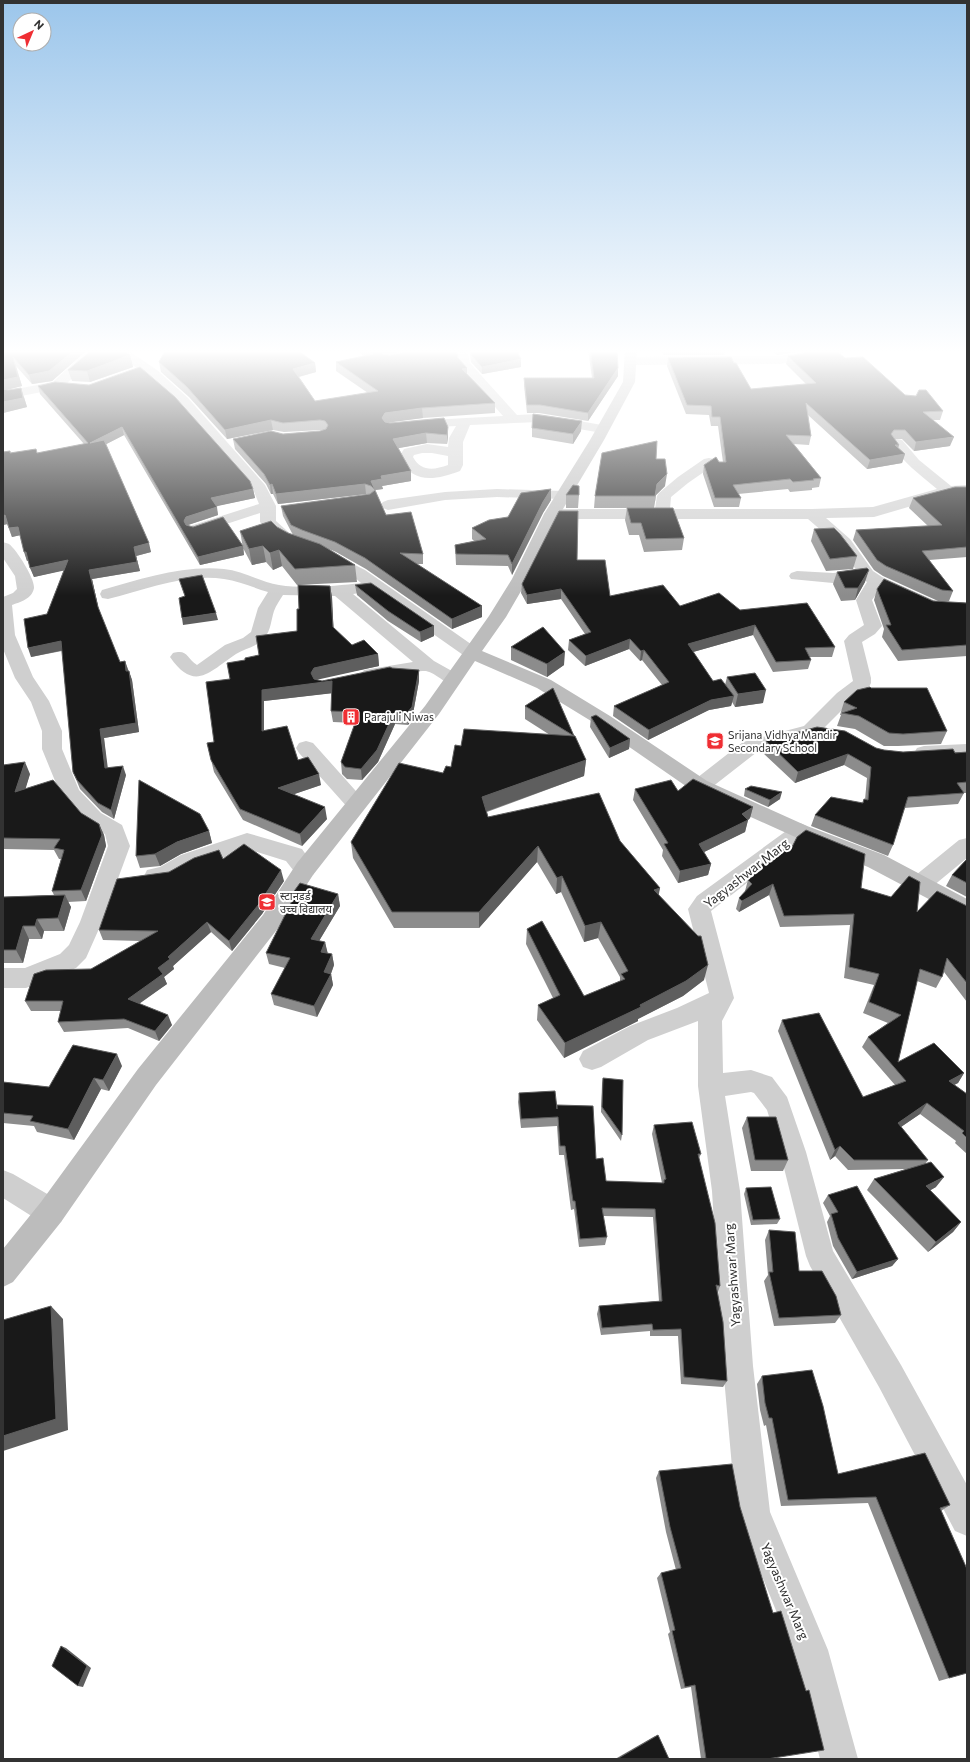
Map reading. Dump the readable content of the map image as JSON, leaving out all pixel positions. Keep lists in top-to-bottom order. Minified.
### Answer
{"streets":{"street":["Yagyashwar Marg"]},"places":{"building":["Parajuli Niwas"],"school or university":["Srijana Vidhya Mandir Secondary School","स्टानडर्ड उच्च विद्यालय"]},"north":"top right"}
